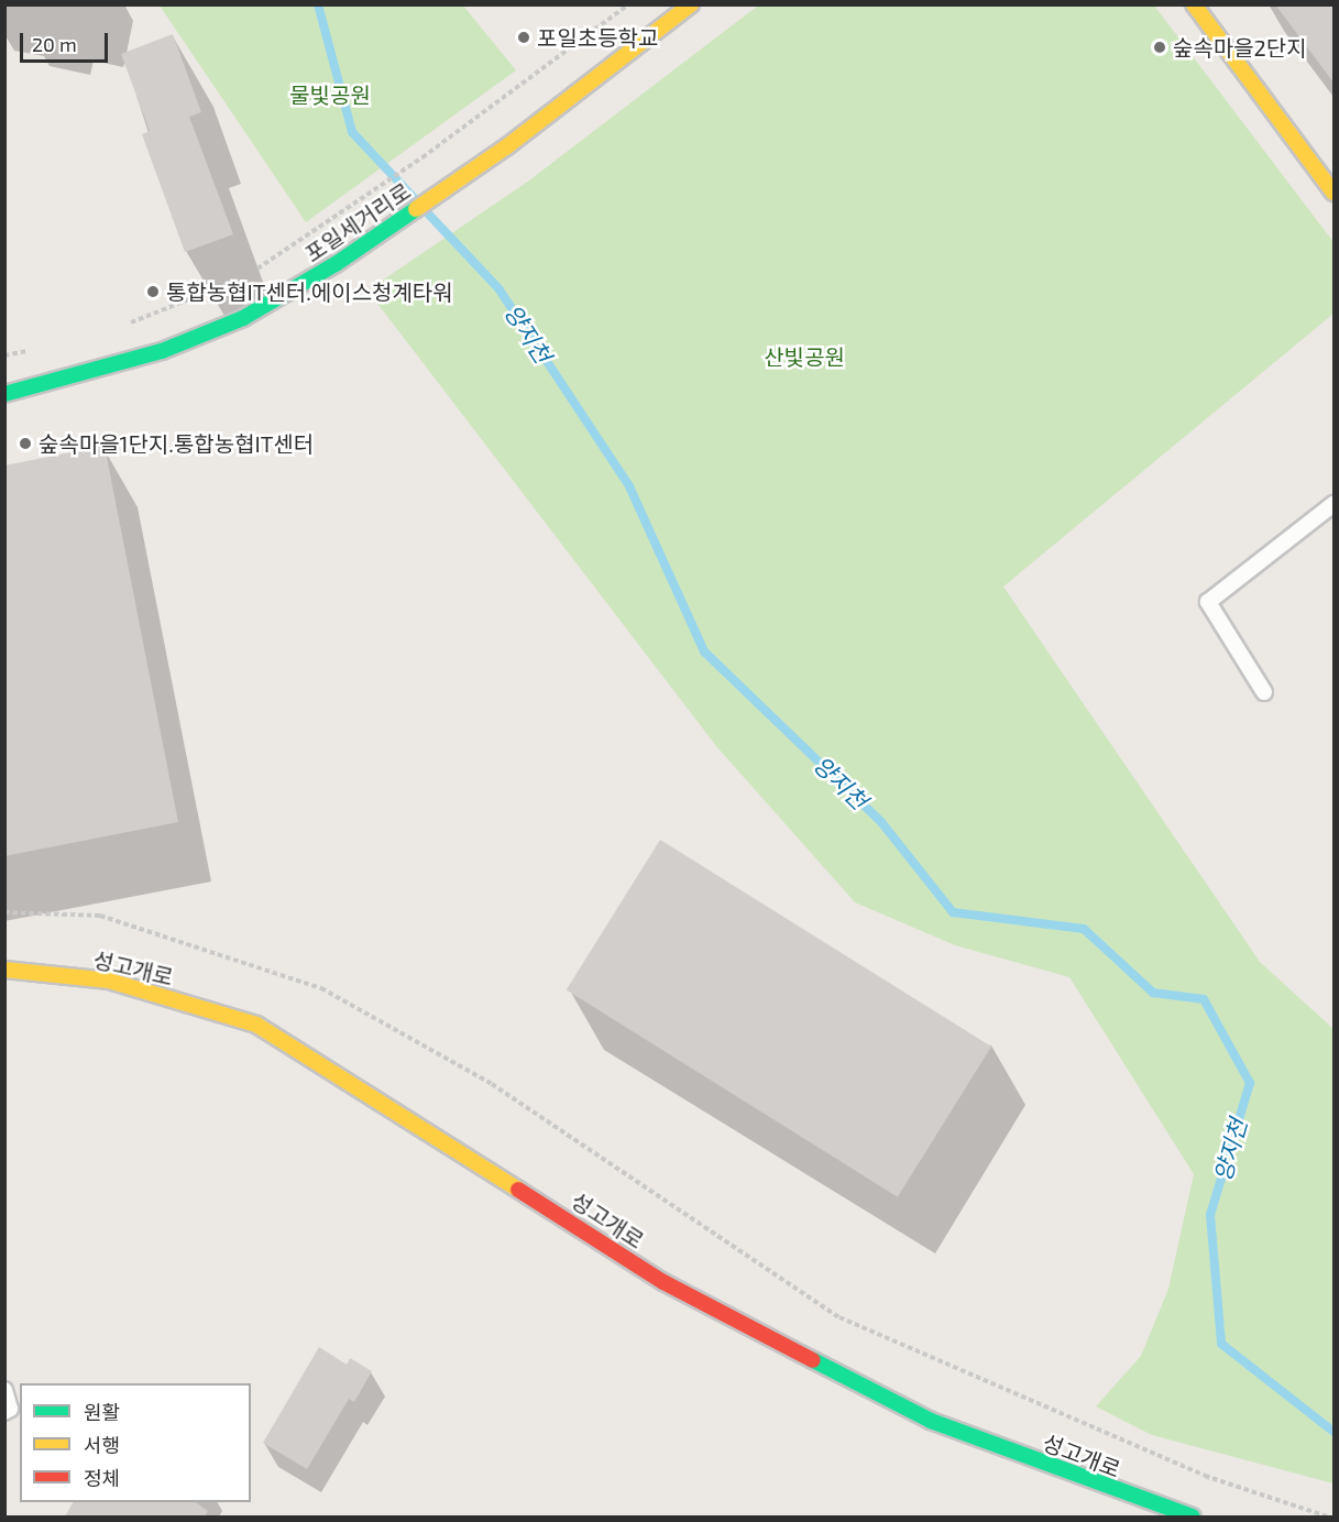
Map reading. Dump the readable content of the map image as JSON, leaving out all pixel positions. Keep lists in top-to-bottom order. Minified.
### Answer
{"streets":{"street":["포일세거리로","성고개로"]},"water":["양지천"],"parks":["물빛공원","산빛공원"],"places":["포일초등학교","숲속마을2단지","통합농협IT센터.에이스청계타워","숲속마을1단지.통합농협IT센터"],"legend":["원활","서행","정체"],"scale_bar":"20 m"}
